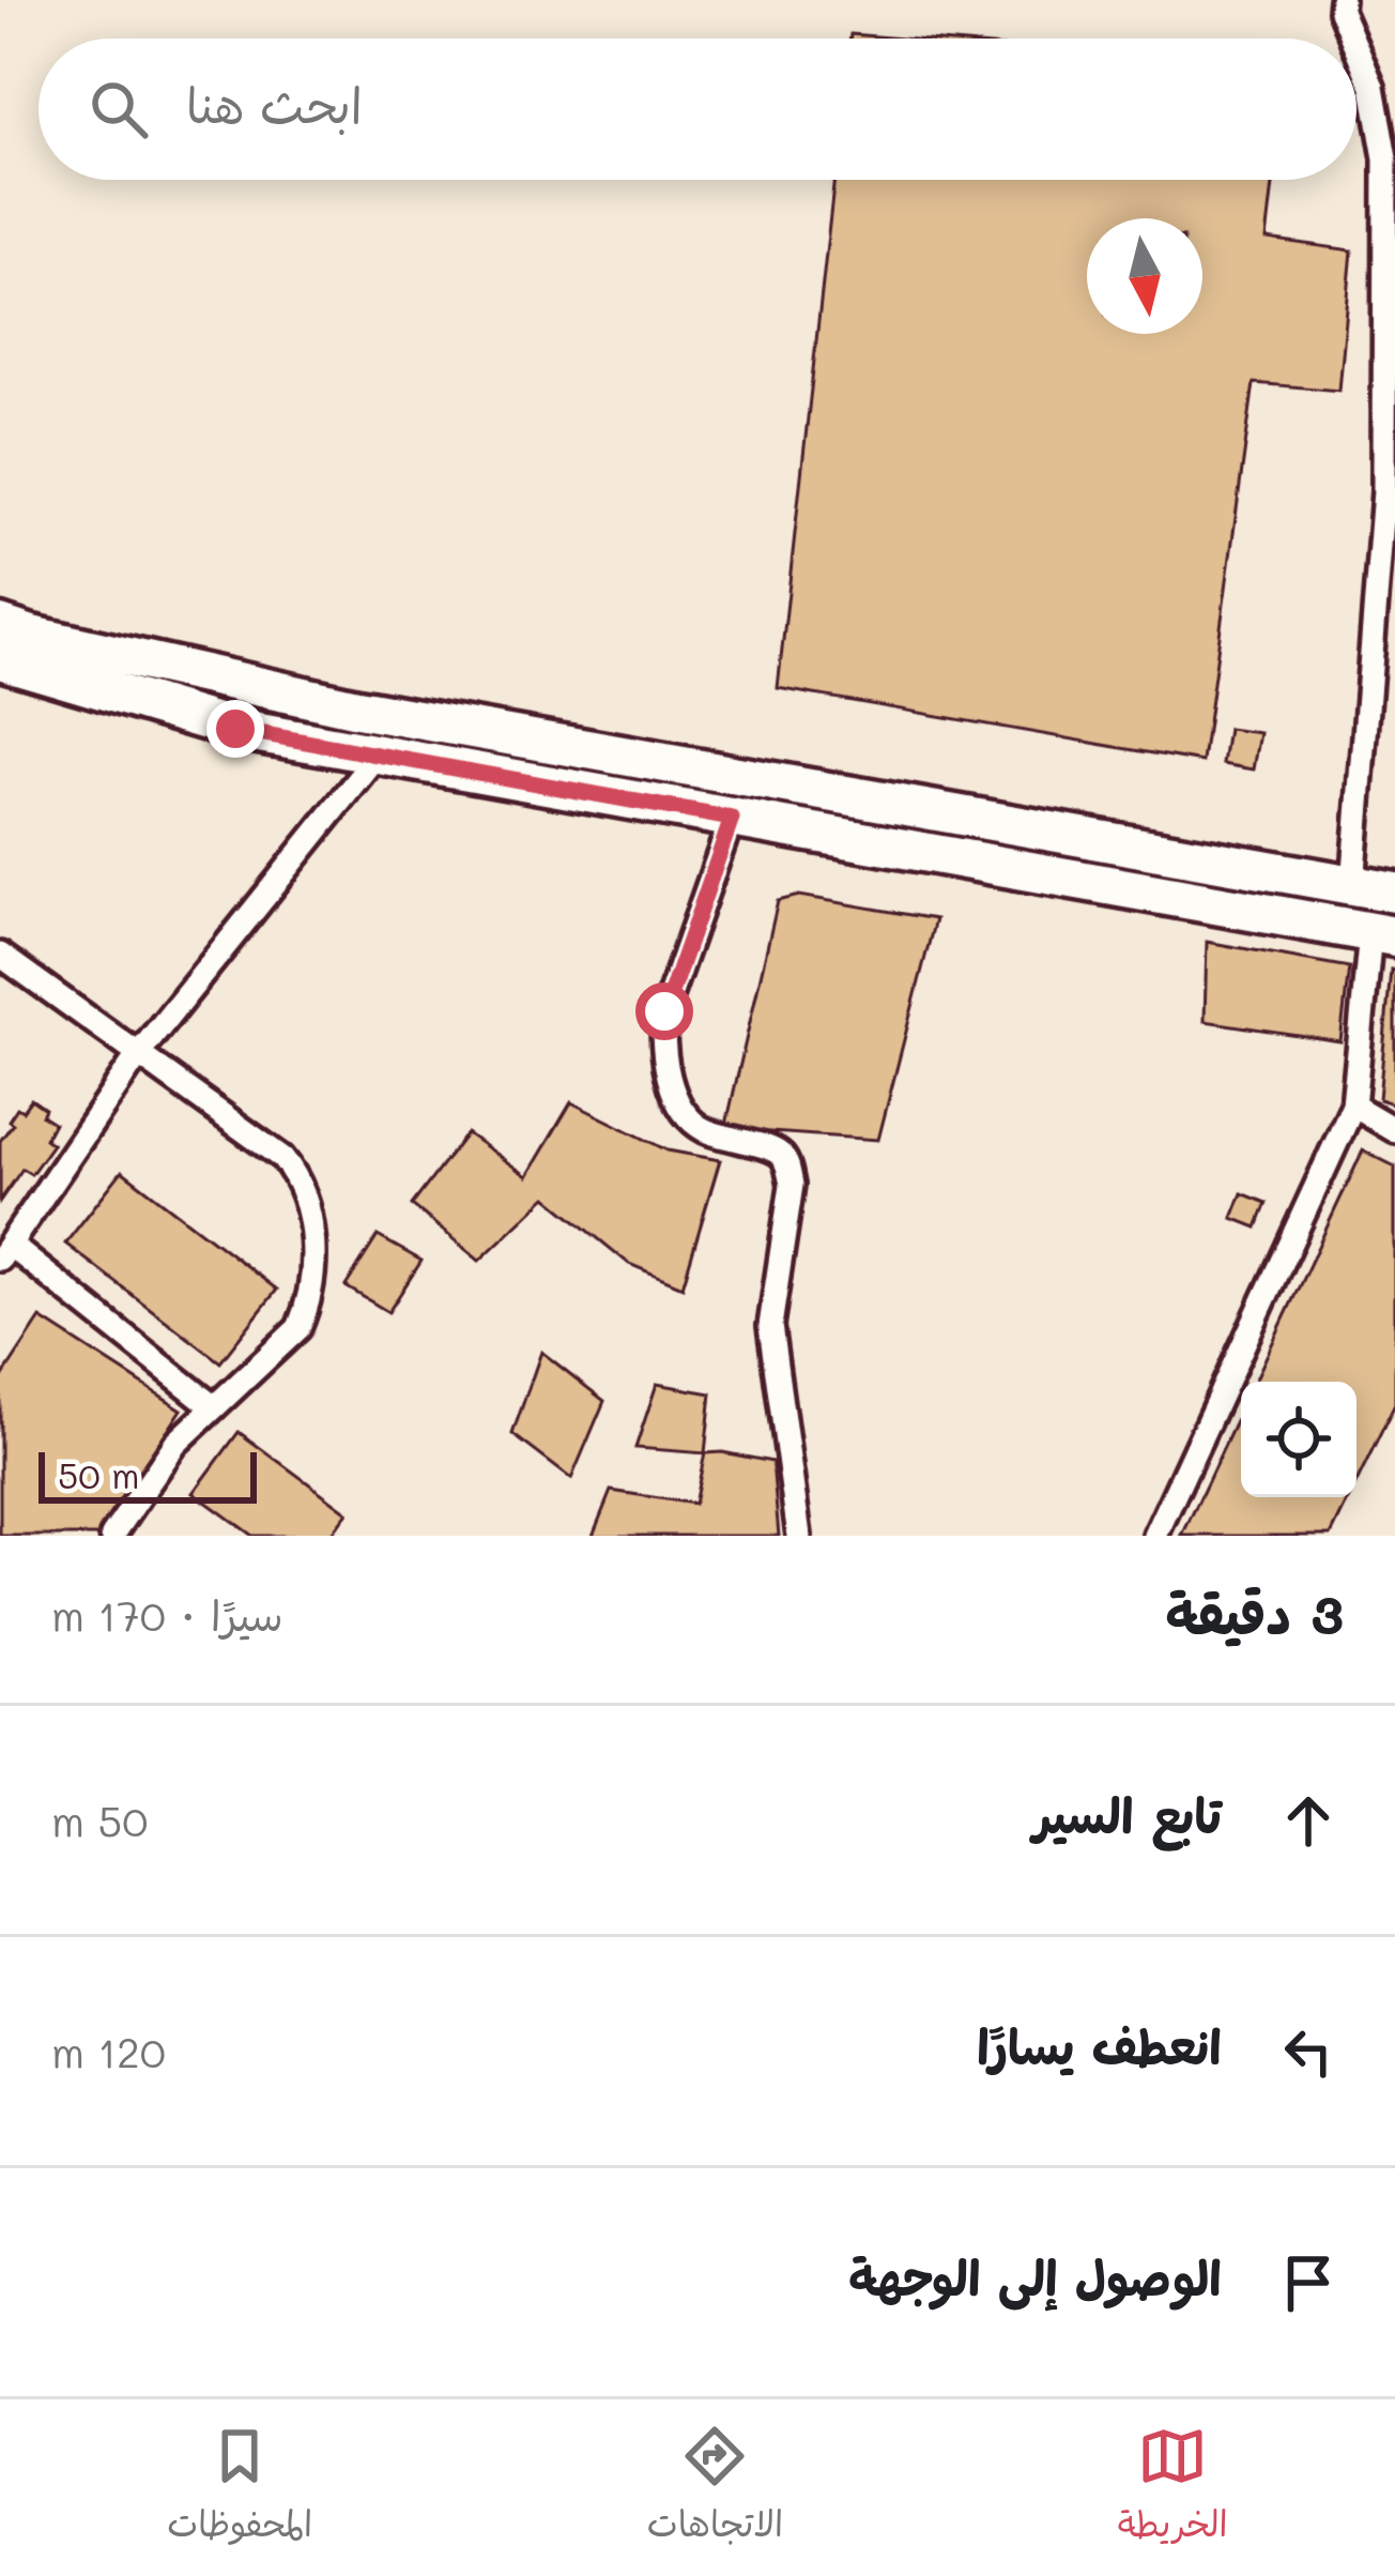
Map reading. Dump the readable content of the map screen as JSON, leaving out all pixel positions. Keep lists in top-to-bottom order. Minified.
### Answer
{"scale_bar":"50 m","north":"bottom","page":{"search":"ابحث هنا","scale":"50 m","heading":["3 دقيقة","سيرًا · 170 m"],"list":[["تابع السير","50 m"],["انعطف يسارًا","120 m"],"الوصول إلى الوجهة"],"nav":["الخريطة","الاتجاهات","المحفوظات"]}}
